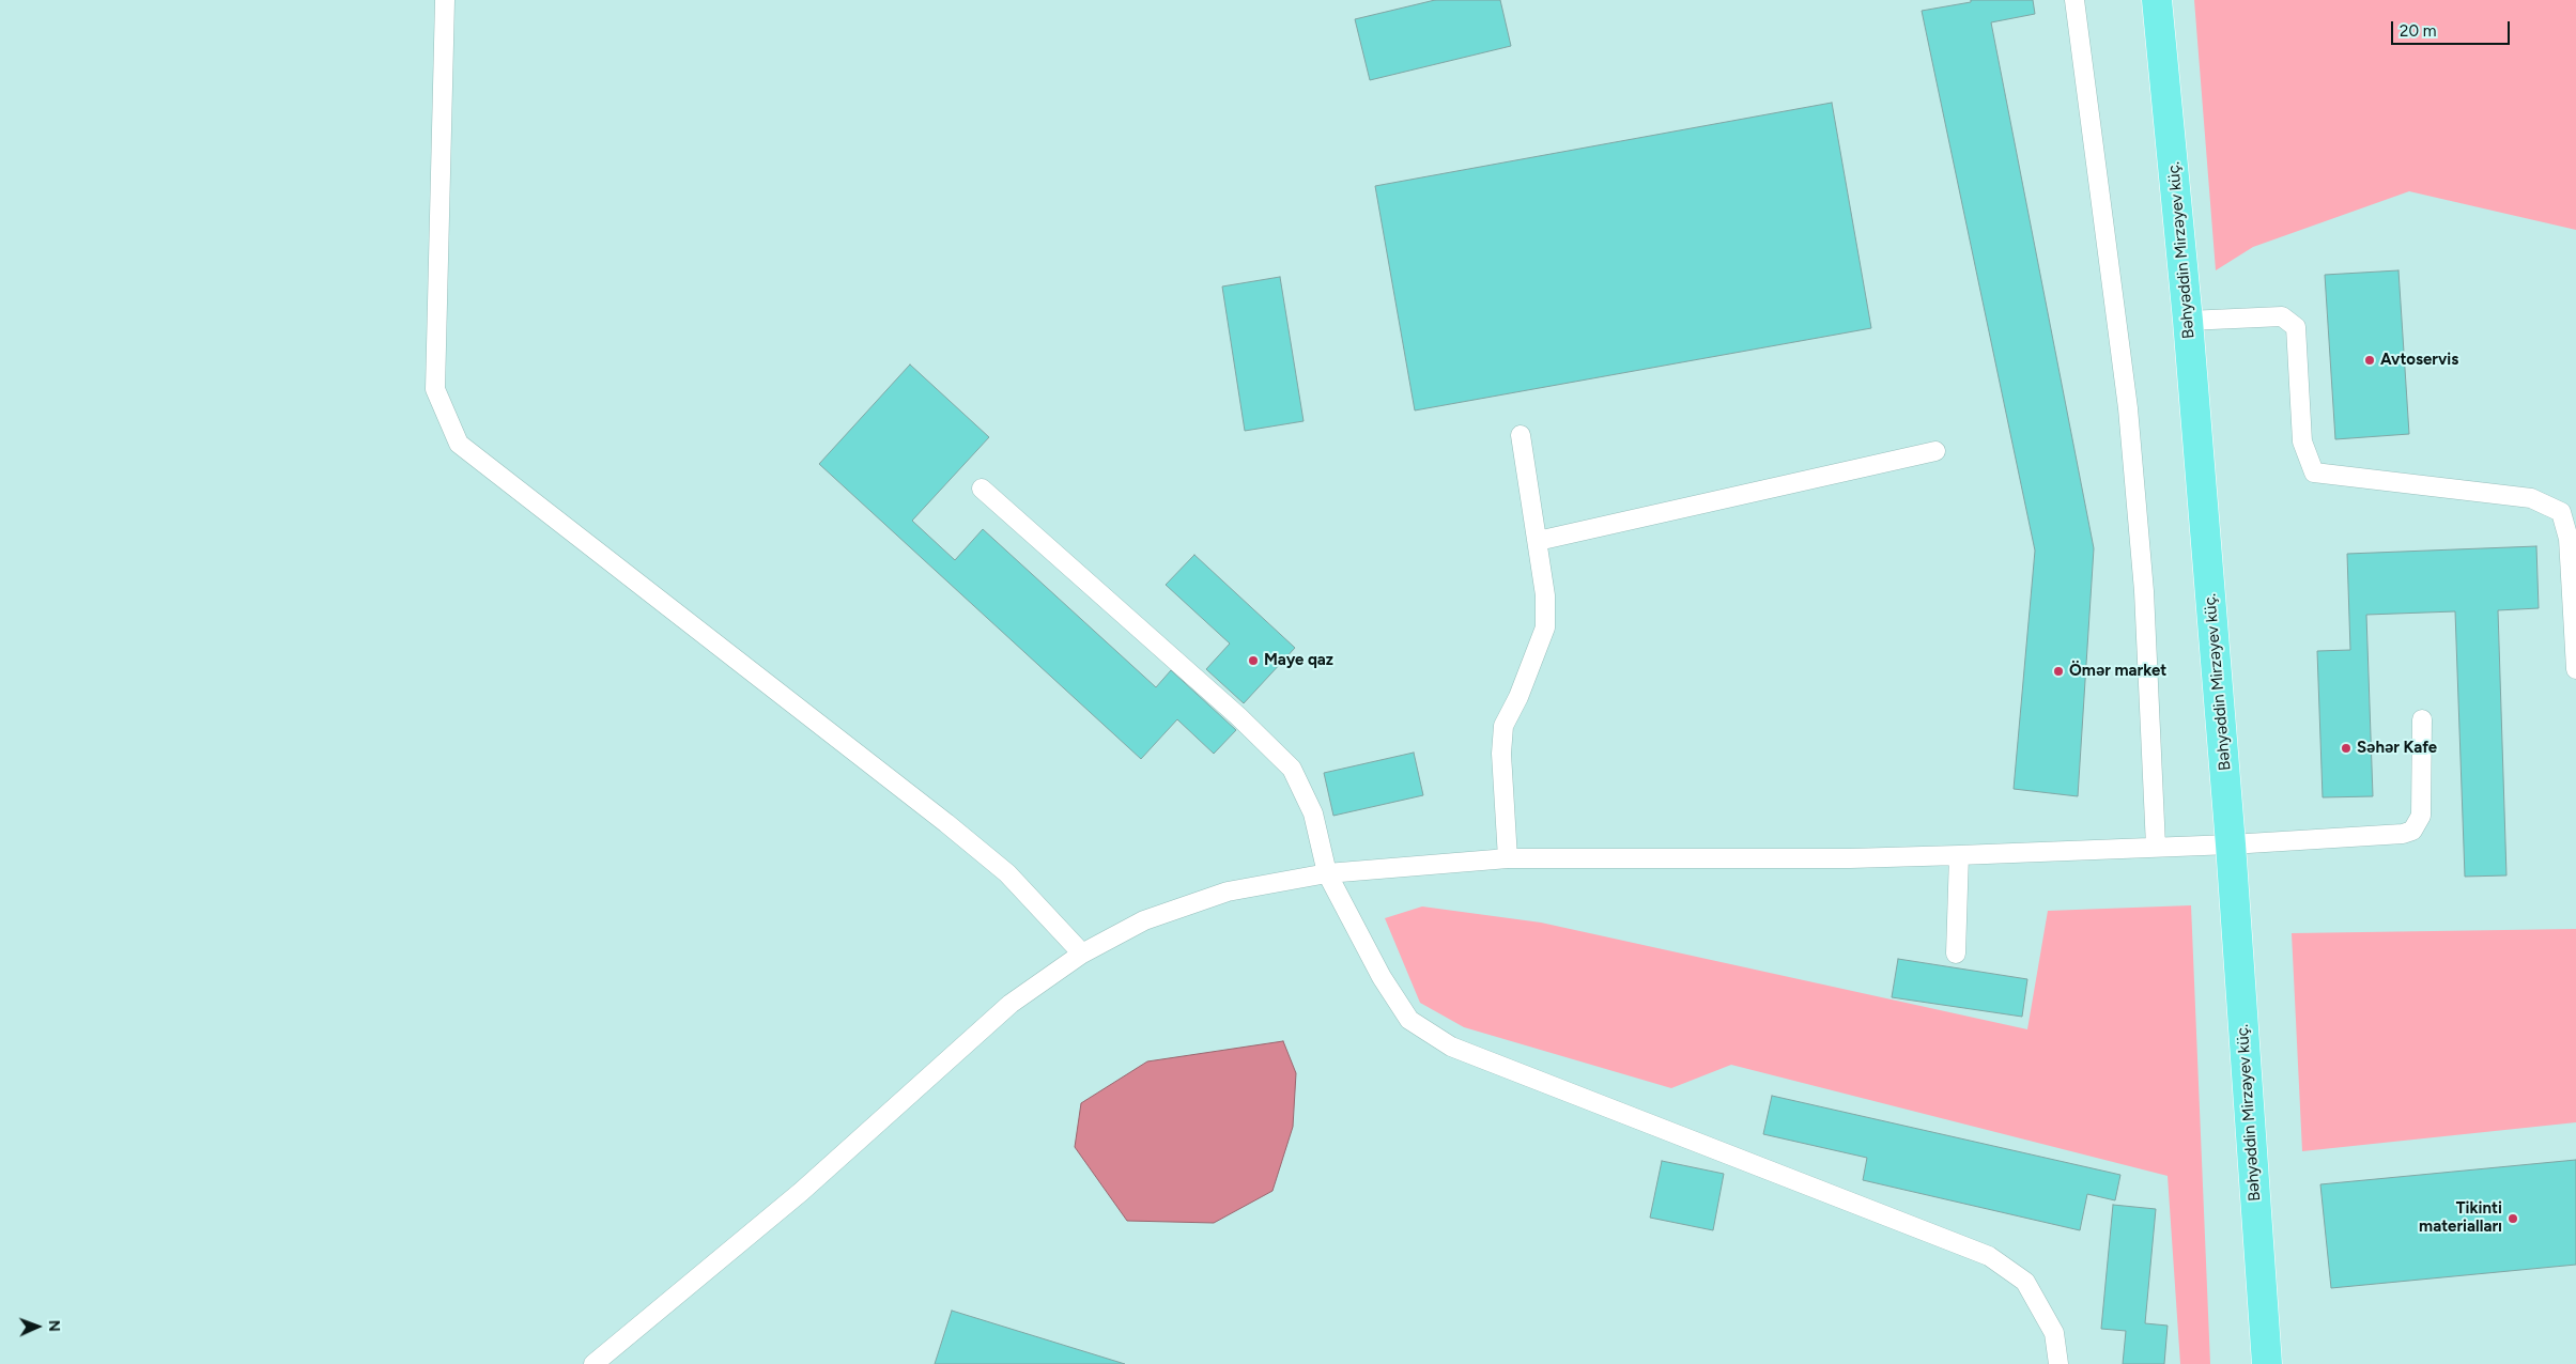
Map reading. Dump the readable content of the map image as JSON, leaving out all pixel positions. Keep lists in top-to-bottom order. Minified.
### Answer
{"streets":{"highway":["Bəhyəddin Mirzəyev küç."]},"places":["Avtoservis","Maye qaz","Ömər market","Səhər Kafe","Tikinti materialları"],"scale_bar":"20 m","north":"right"}
